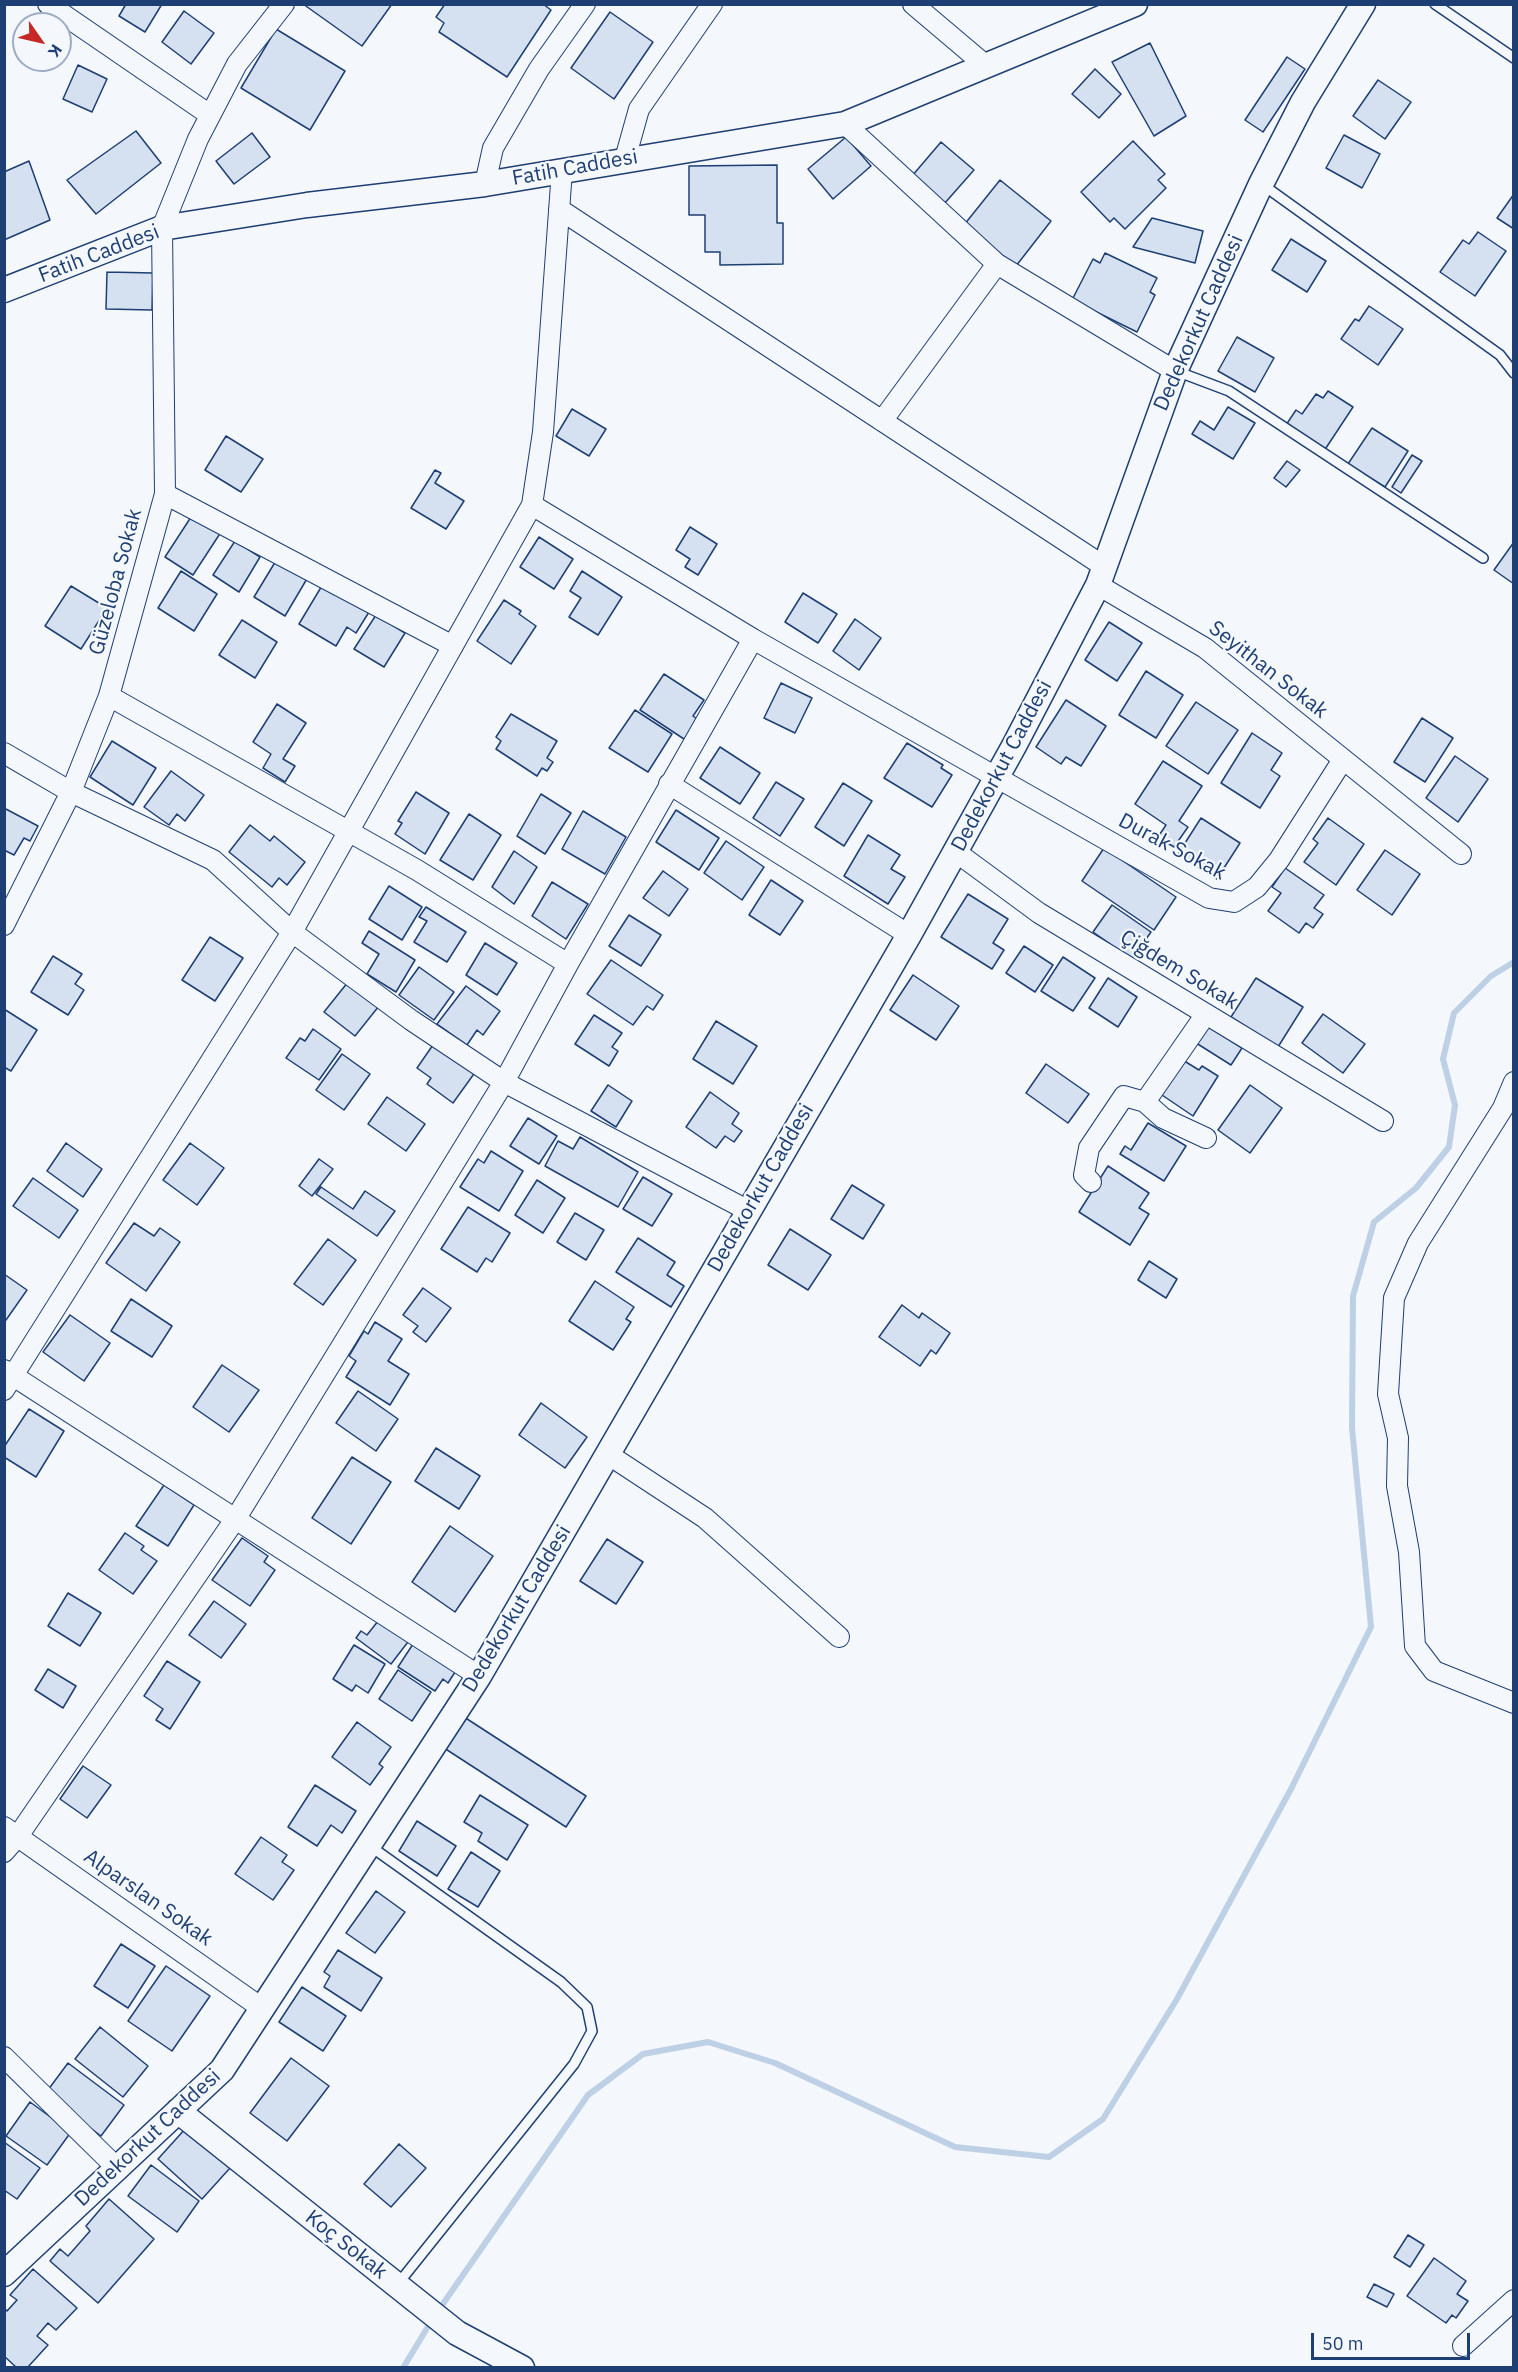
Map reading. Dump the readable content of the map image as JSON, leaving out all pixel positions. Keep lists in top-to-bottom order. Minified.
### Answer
{"streets":{"street":["Fatih Caddesi","Dedekorkut Caddesi","Güzeloba Sokak","Seyithan Sokak","Durak Sokak","Çiğdem Sokak","Alparslan Sokak","Koç Sokak"]},"crossings":[["Fatih Caddesi","Güzeloba Sokak"],["Dedekorkut Caddesi","Seyithan Sokak"],["Dedekorkut Caddesi","Durak Sokak"],["Dedekorkut Caddesi","Çiğdem Sokak"],["Dedekorkut Caddesi","Alparslan Sokak"],["Dedekorkut Caddesi","Koç Sokak"],["Seyithan Sokak","Durak Sokak"]],"scale_bar":"50 m","north":"bottom right"}
